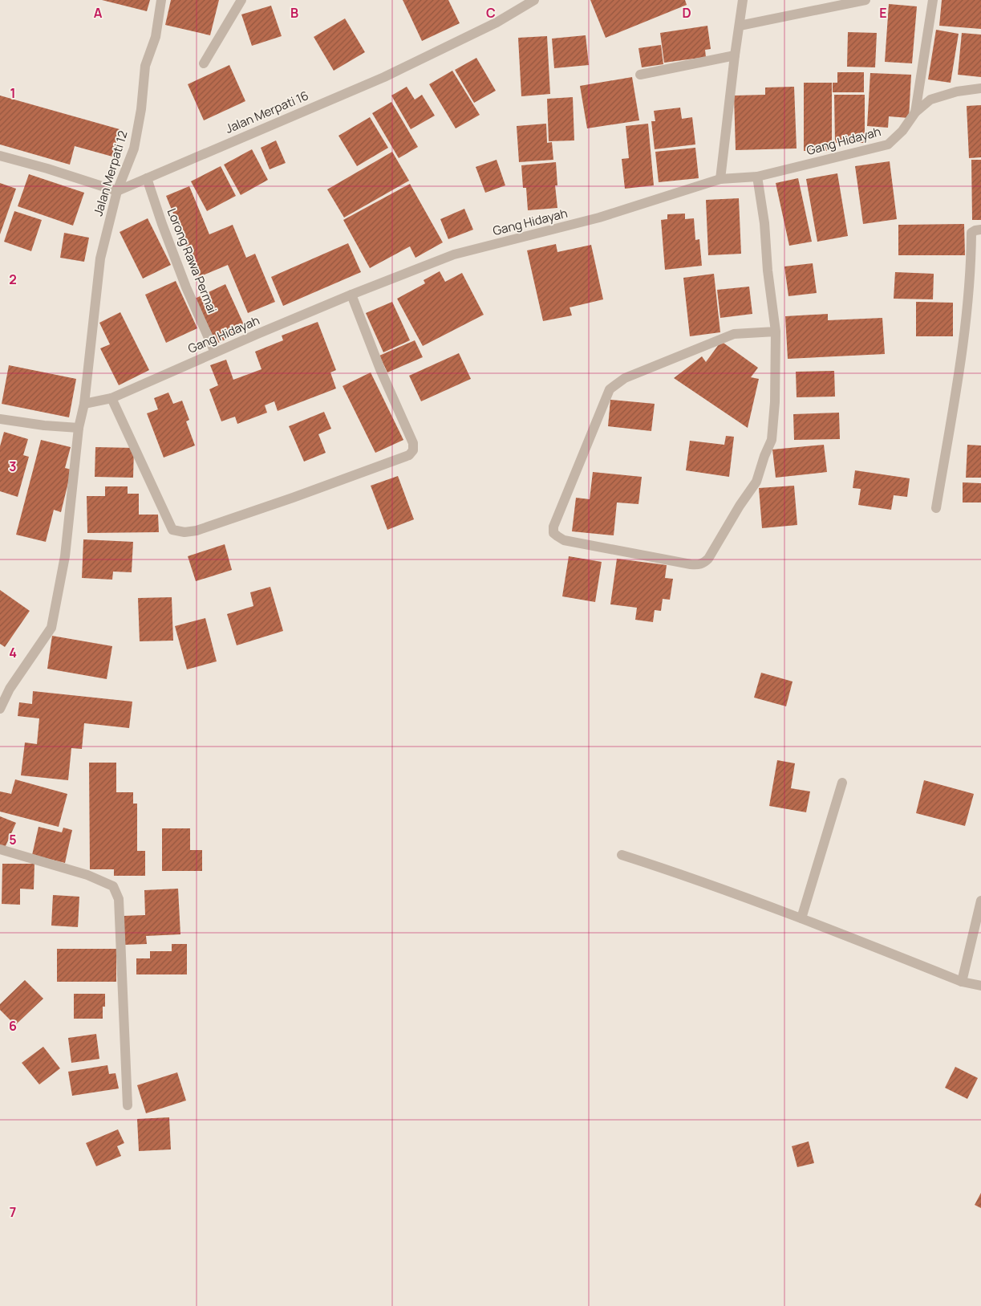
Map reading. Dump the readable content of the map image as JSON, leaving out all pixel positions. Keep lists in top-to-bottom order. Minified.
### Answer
{"streets":{"street":["Jalan Merpati 16","Gang Hidayah","Jalan Merpati 12","Lorong Rawa Permai"]},"crossings":[["Jalan Merpati 16","Jalan Merpati 12"],["Jalan Merpati 16","Lorong Rawa Permai"],["Gang Hidayah","Jalan Merpati 12"],["Gang Hidayah","Lorong Rawa Permai"]],"grid":{"columns":["A","B","C","D","E"],"rows":["1","2","3","4","5","6","7"]}}
